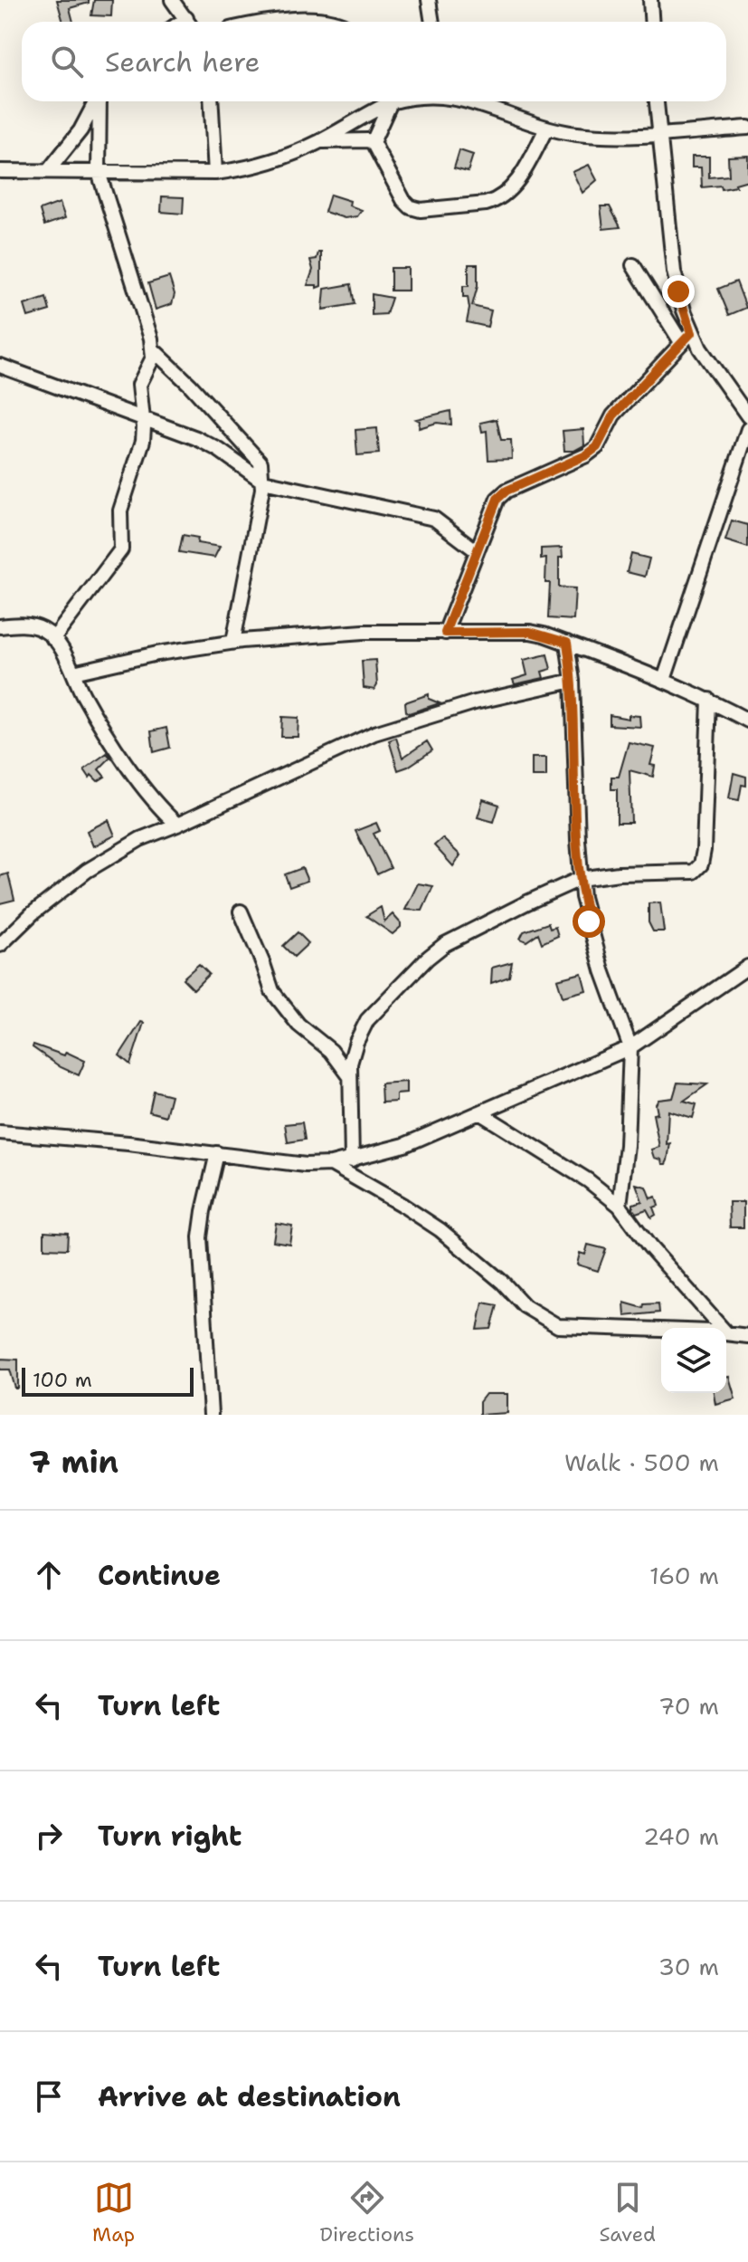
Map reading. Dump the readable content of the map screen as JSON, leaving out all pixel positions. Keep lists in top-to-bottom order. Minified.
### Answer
{"scale_bar":"100 m","page":{"search":"Search here","scale":"100 m","heading":["7 min","Walk · 500 m"],"list":[["Continue","160 m"],["Turn left","70 m"],["Turn right","240 m"],["Turn left","30 m"],"Arrive at destination"],"nav":["Map","Directions","Saved"]}}
